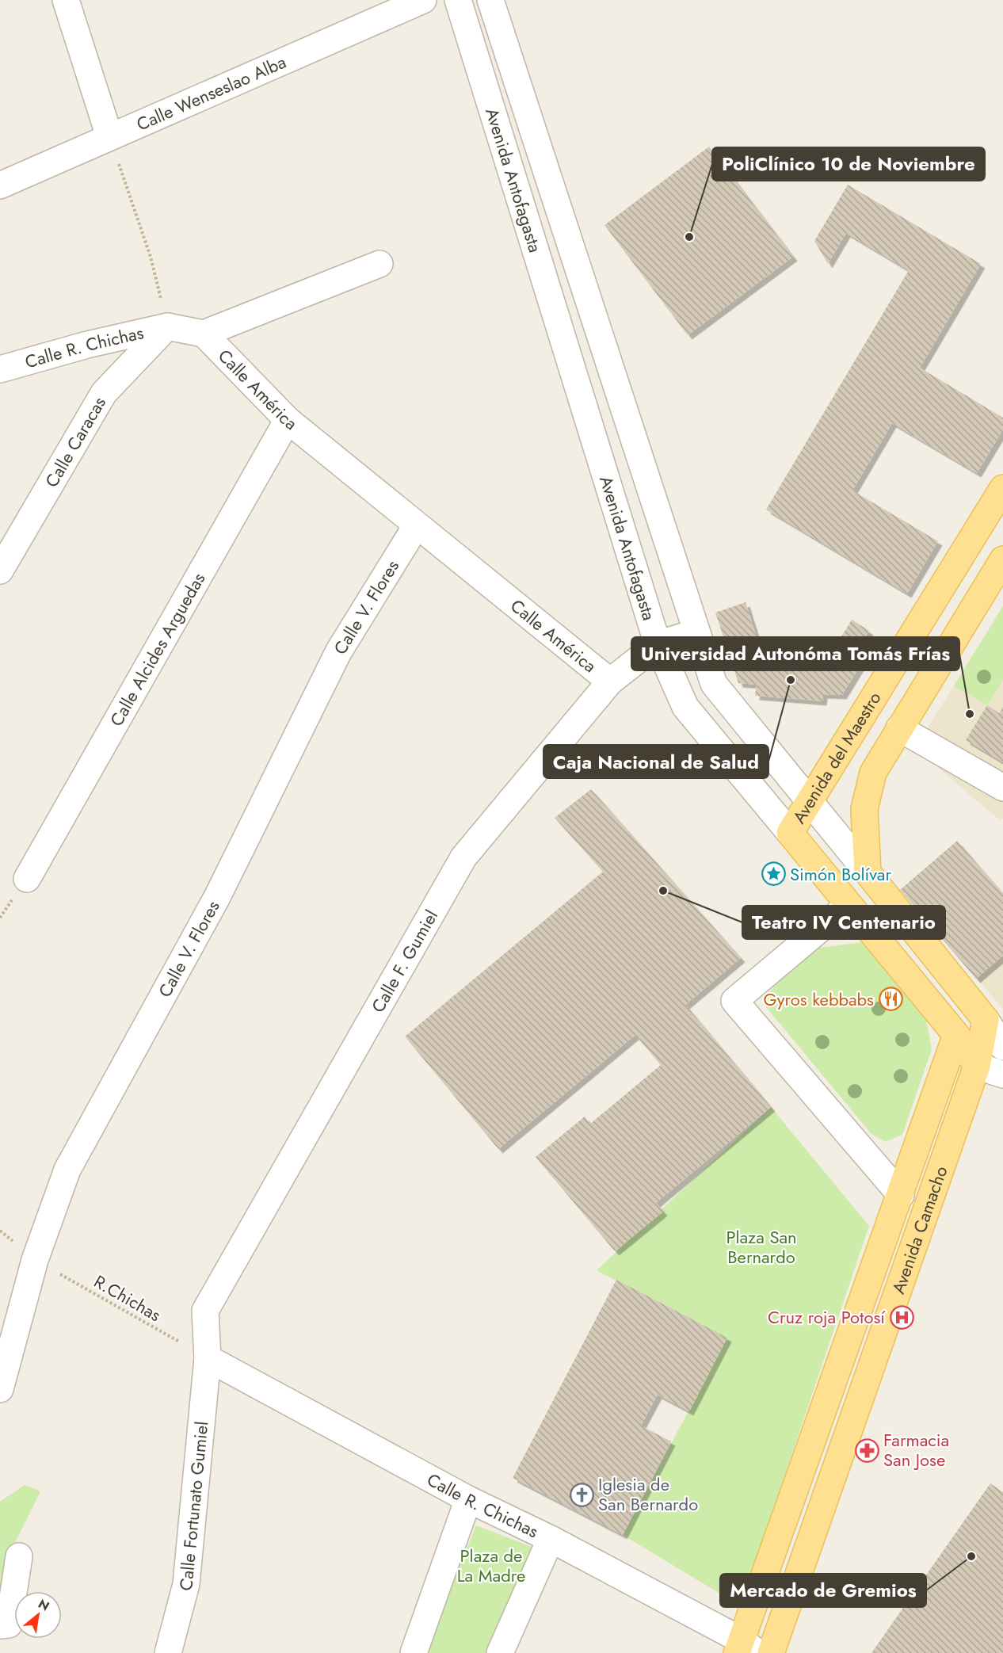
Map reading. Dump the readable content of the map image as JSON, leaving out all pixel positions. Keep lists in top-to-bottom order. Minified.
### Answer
{"streets":{"main road":["Avenida Antofagasta","Avenida del Maestro","Avenida Camacho"],"street":["Calle Wenseslao Alba","Calle R. Chichas","Calle América","Calle Caracas","Calle V. Flores","Calle Alcides Arguedas","Calle F. Gumiel","Calle Fortunato Gumiel"],"path":["R.Chichas"]},"crossings":[["Avenida Antofagasta","Avenida del Maestro"],["Avenida Antofagasta","Calle F. Gumiel"],["Avenida Antofagasta","Avenida Camacho"],["Calle R. Chichas","Calle América"],["Calle R. Chichas","Calle Caracas"],["Calle R. Chichas","Calle F. Gumiel"],["Calle R. Chichas","Avenida Camacho"],["Calle R. Chichas","R.Chichas"],["Calle R. Chichas","Calle Fortunato Gumiel"],["Calle América","Calle Caracas"],["Calle América","Calle V. Flores"],["Calle América","Calle Alcides Arguedas"],["Calle América","Calle F. Gumiel"],["Calle V. Flores","R.Chichas"],["Calle F. Gumiel","R.Chichas"],["Calle F. Gumiel","Calle Fortunato Gumiel"],["R.Chichas","Calle Fortunato Gumiel"]],"parks":["Plaza San Bernardo","Plaza de La Madre"],"places":{"other":["PoliClínico 10 de Noviembre","Caja Nacional de Salud","Universidad Autonóma Tomás Frías","Teatro IV Centenario","Mercado de Gremios"],"place":["Simón Bolívar"],"restaurant":["Gyros kebbabs"],"hospital":["Cruz roja Potosí"],"pharmacy":["Farmacia San Jose"],"church":["Iglesia de San Bernardo"]},"north":"top right"}
